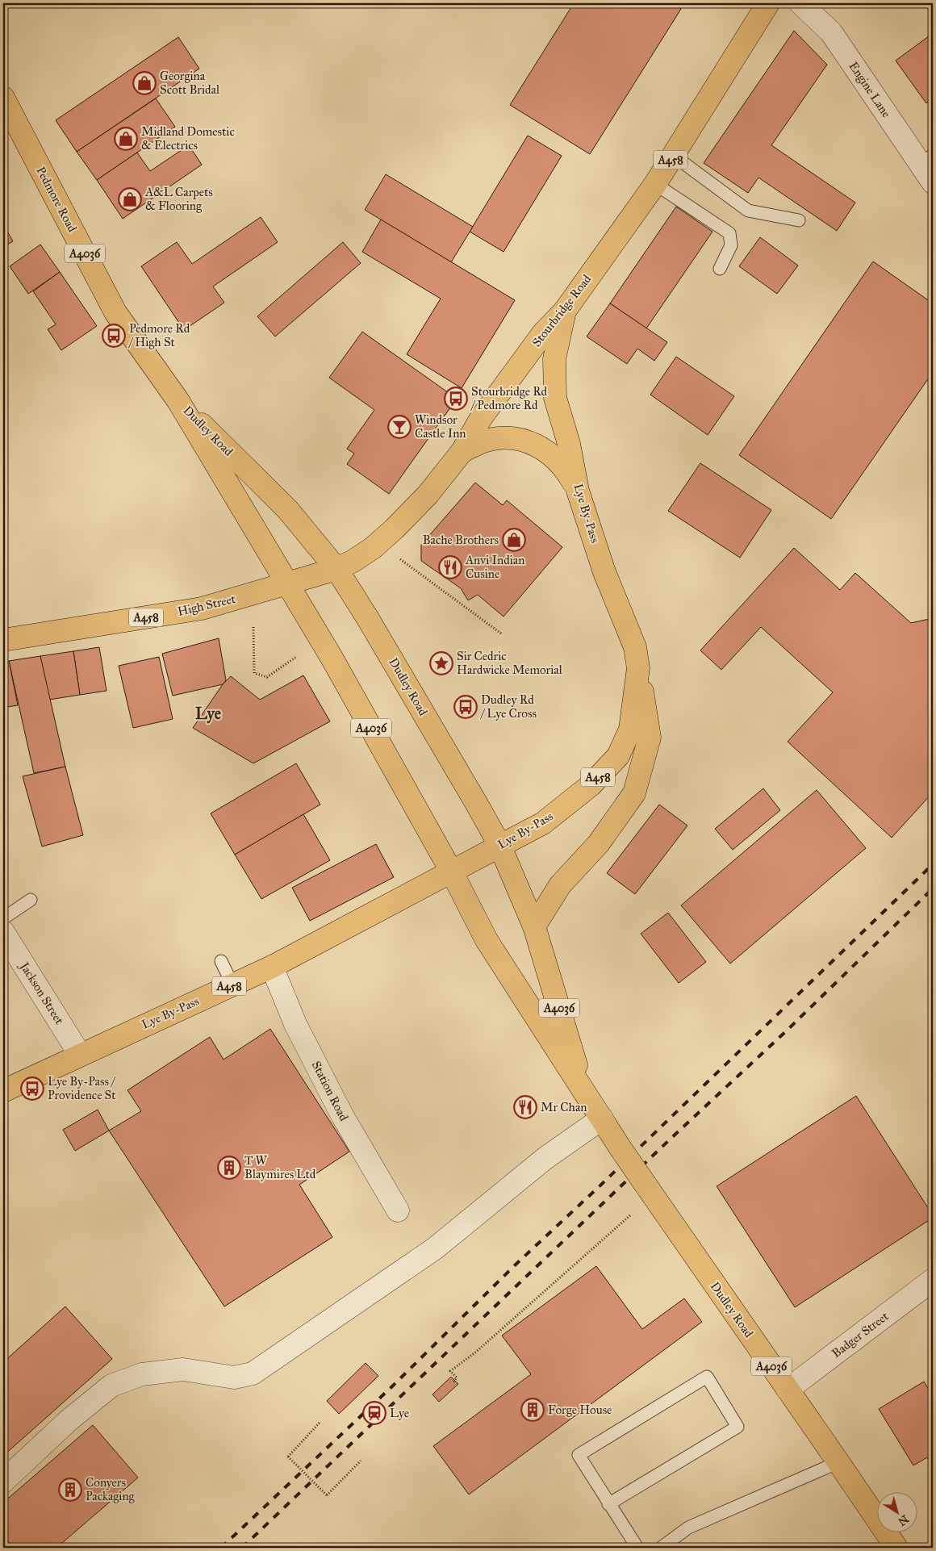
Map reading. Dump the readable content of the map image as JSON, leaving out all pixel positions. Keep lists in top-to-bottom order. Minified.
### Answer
{"streets":{"highway":["A458","Pedmore Road","A4036","Stourbridge Road","Dudley Road","Lye By-Pass","High Street"],"street":["Engine Lane","Jackson Street","Station Road","Badger Street"]},"crossings":[["Pedmore Road","Dudley Road"],["Stourbridge Road","Dudley Road"],["Stourbridge Road","Lye By-Pass"],["Stourbridge Road","High Street"],["Dudley Road","Lye By-Pass"],["Dudley Road","High Street"],["Dudley Road","Badger Street"],["Lye By-Pass","Jackson Street"],["Lye By-Pass","Station Road"]],"districts":["Lye"],"places":{"shop":["Georgina Scott Bridal","Midland Domestic & Electrics","A&L Carpets & Flooring","Bache Brothers"],"bus stop":["Pedmore Rd / High St","Stourbridge Rd / Pedmore Rd","Dudley Rd / Lye Cross","Lye By-Pass / Providence St"],"bar":["Windsor Castle Inn"],"restaurant":["Anvi Indian Cusine","Mr Chan"],"place":["Sir Cedric Hardwicke Memorial"],"building":["T W Blaymires Ltd","Forge House","Conyers Packaging"],"station":["Lye"]},"north":"bottom right"}
